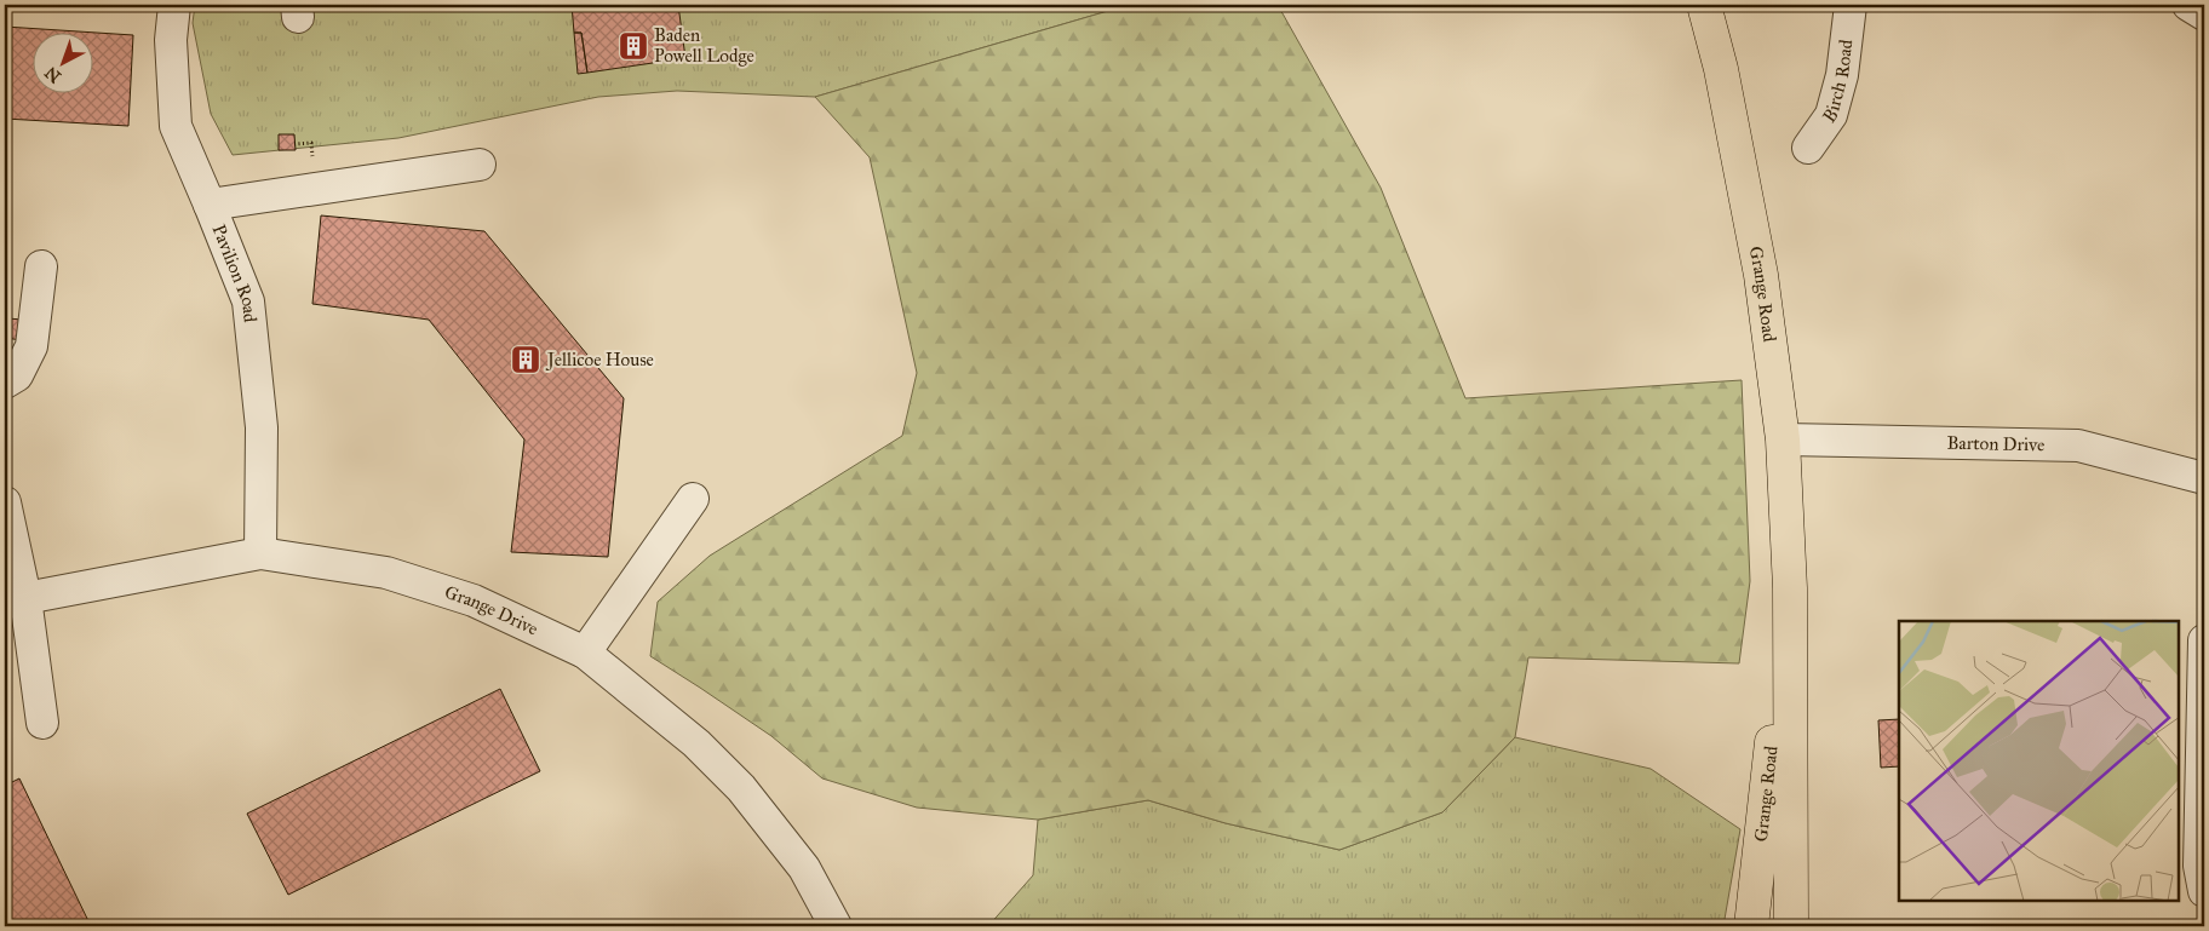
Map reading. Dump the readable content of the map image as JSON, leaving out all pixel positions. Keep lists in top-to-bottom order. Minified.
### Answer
{"streets":{"main road":["Grange Road"],"street":["Birch Road","Pavilion Road","Barton Drive","Grange Drive"]},"crossings":[["Pavilion Road","Grange Drive"],["Grange Road","Barton Drive"]],"places":{"building":["Baden Powell Lodge","Jellicoe House"]},"north":"bottom left"}
